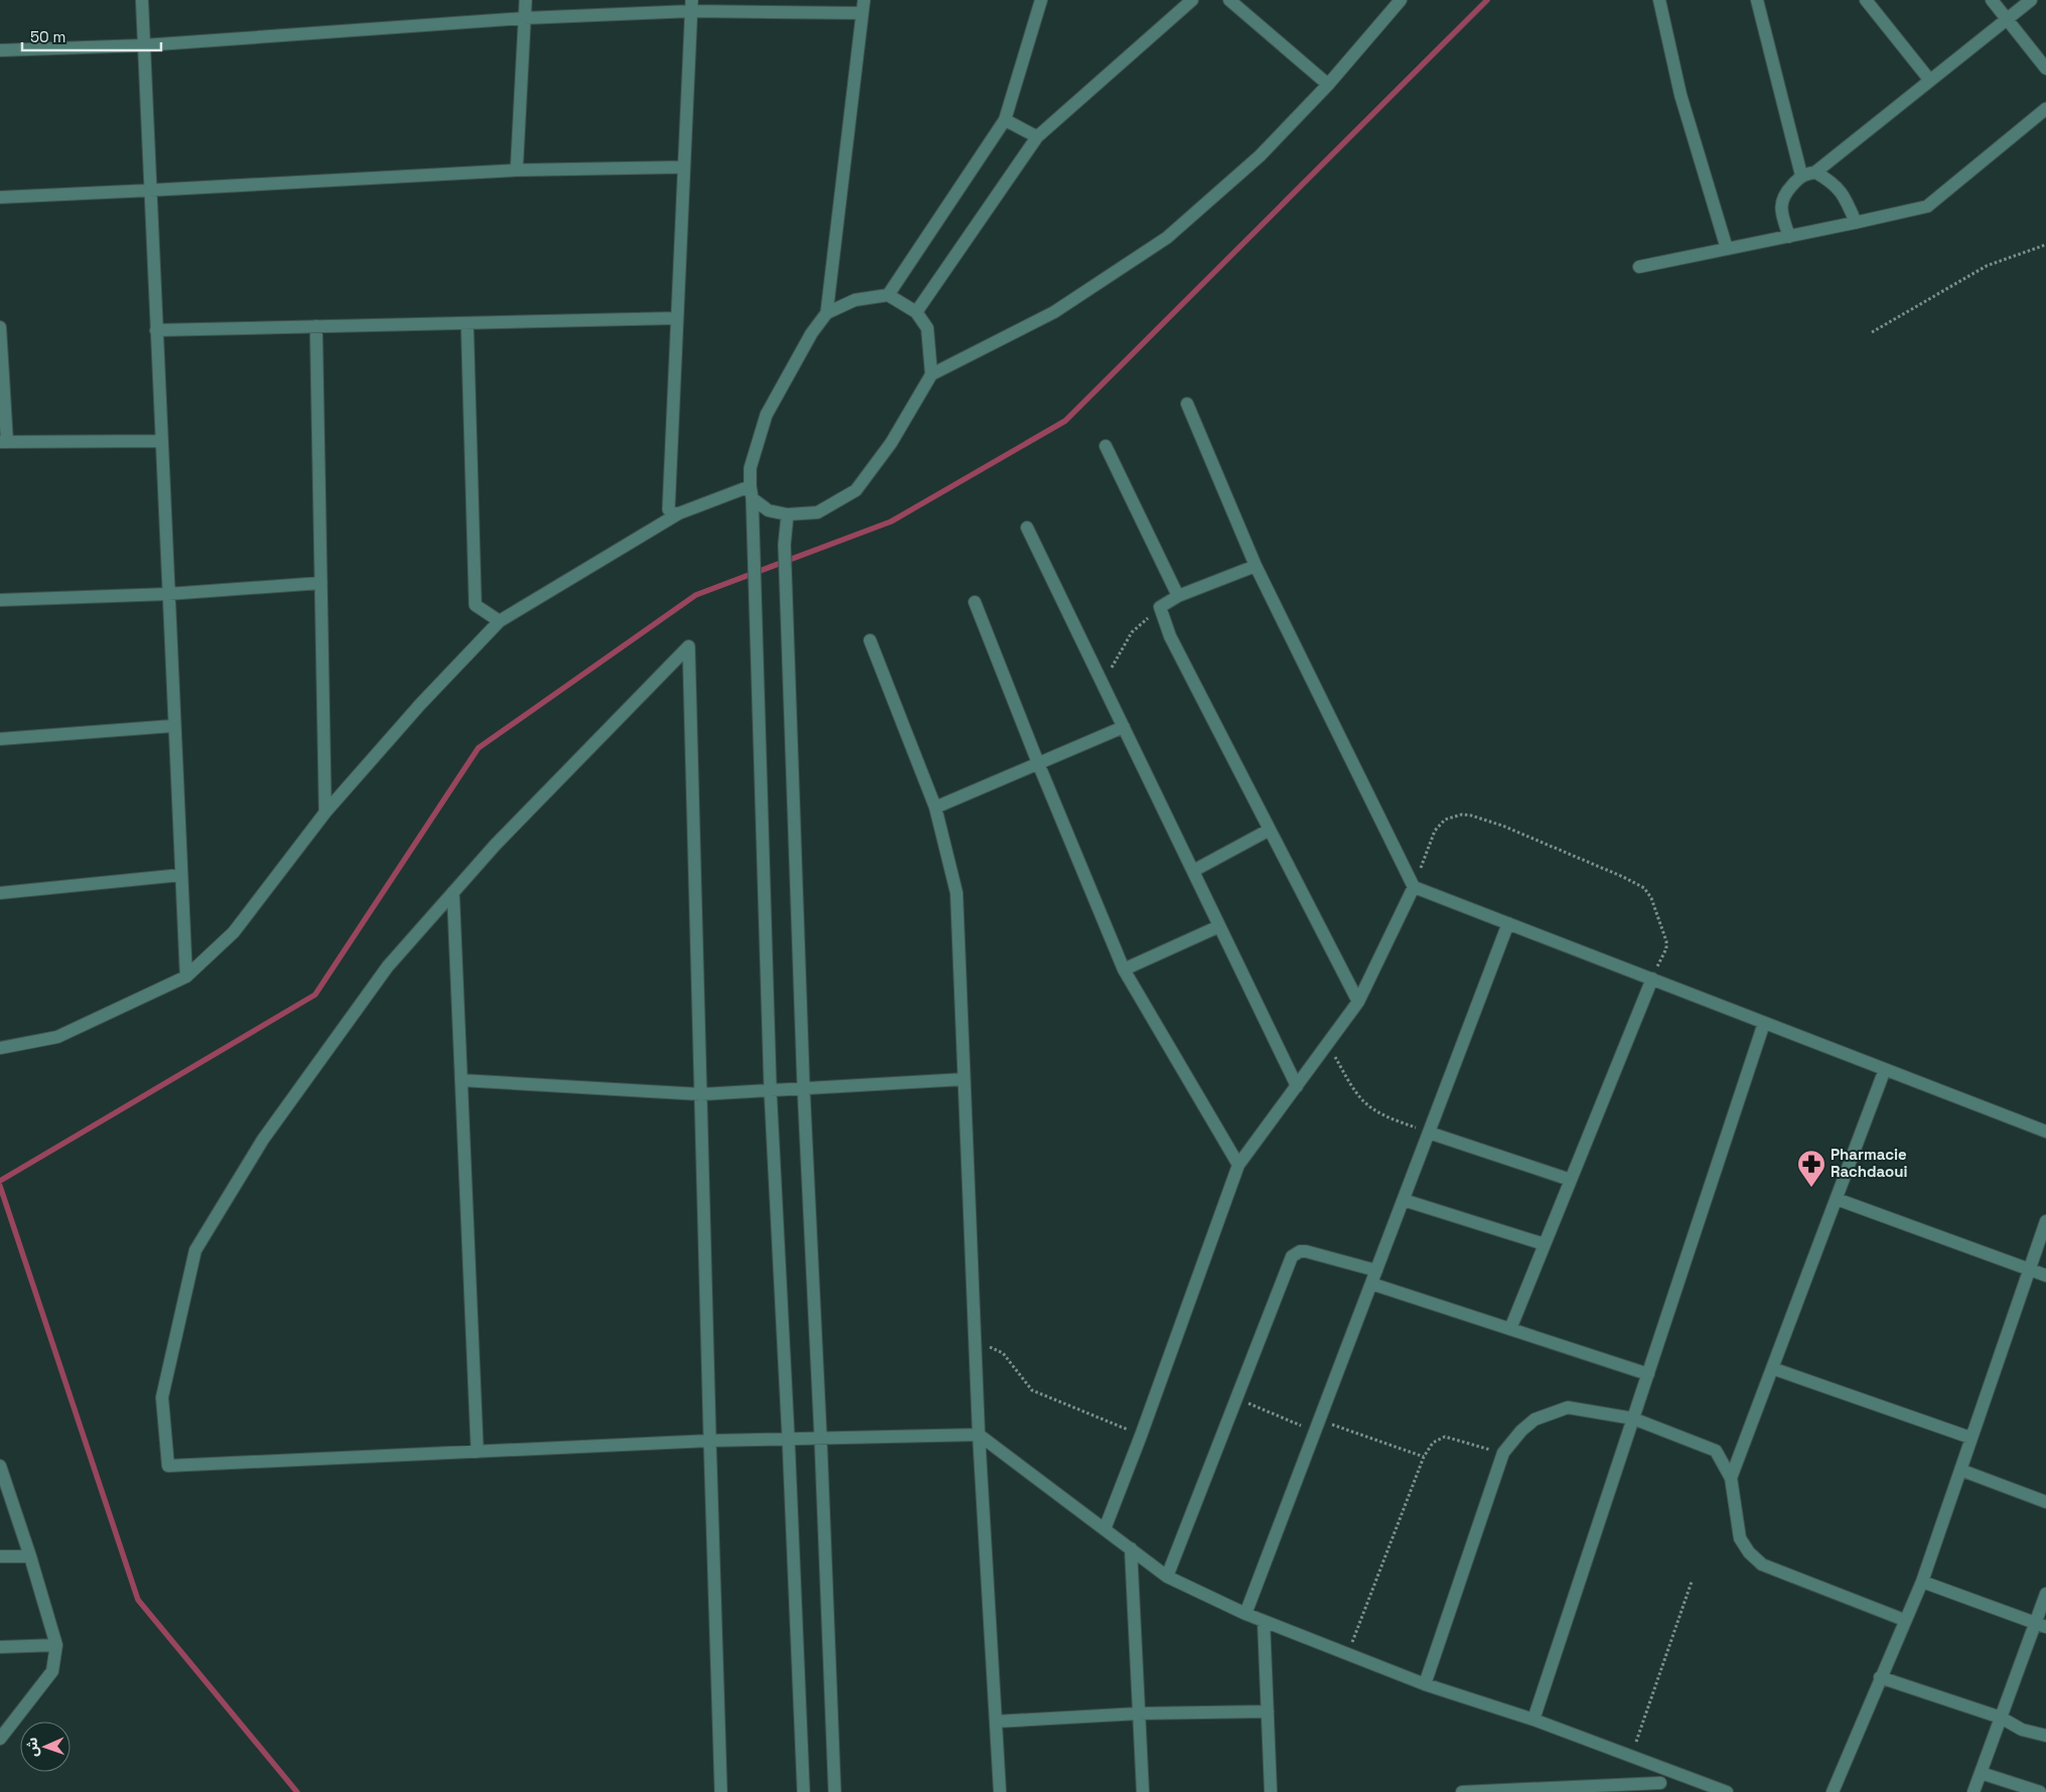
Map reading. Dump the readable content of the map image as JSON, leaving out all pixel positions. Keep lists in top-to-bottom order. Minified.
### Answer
{"places":{"pharmacy":["Pharmacie Rachdaoui"]},"scale_bar":"50 m","north":"left"}
